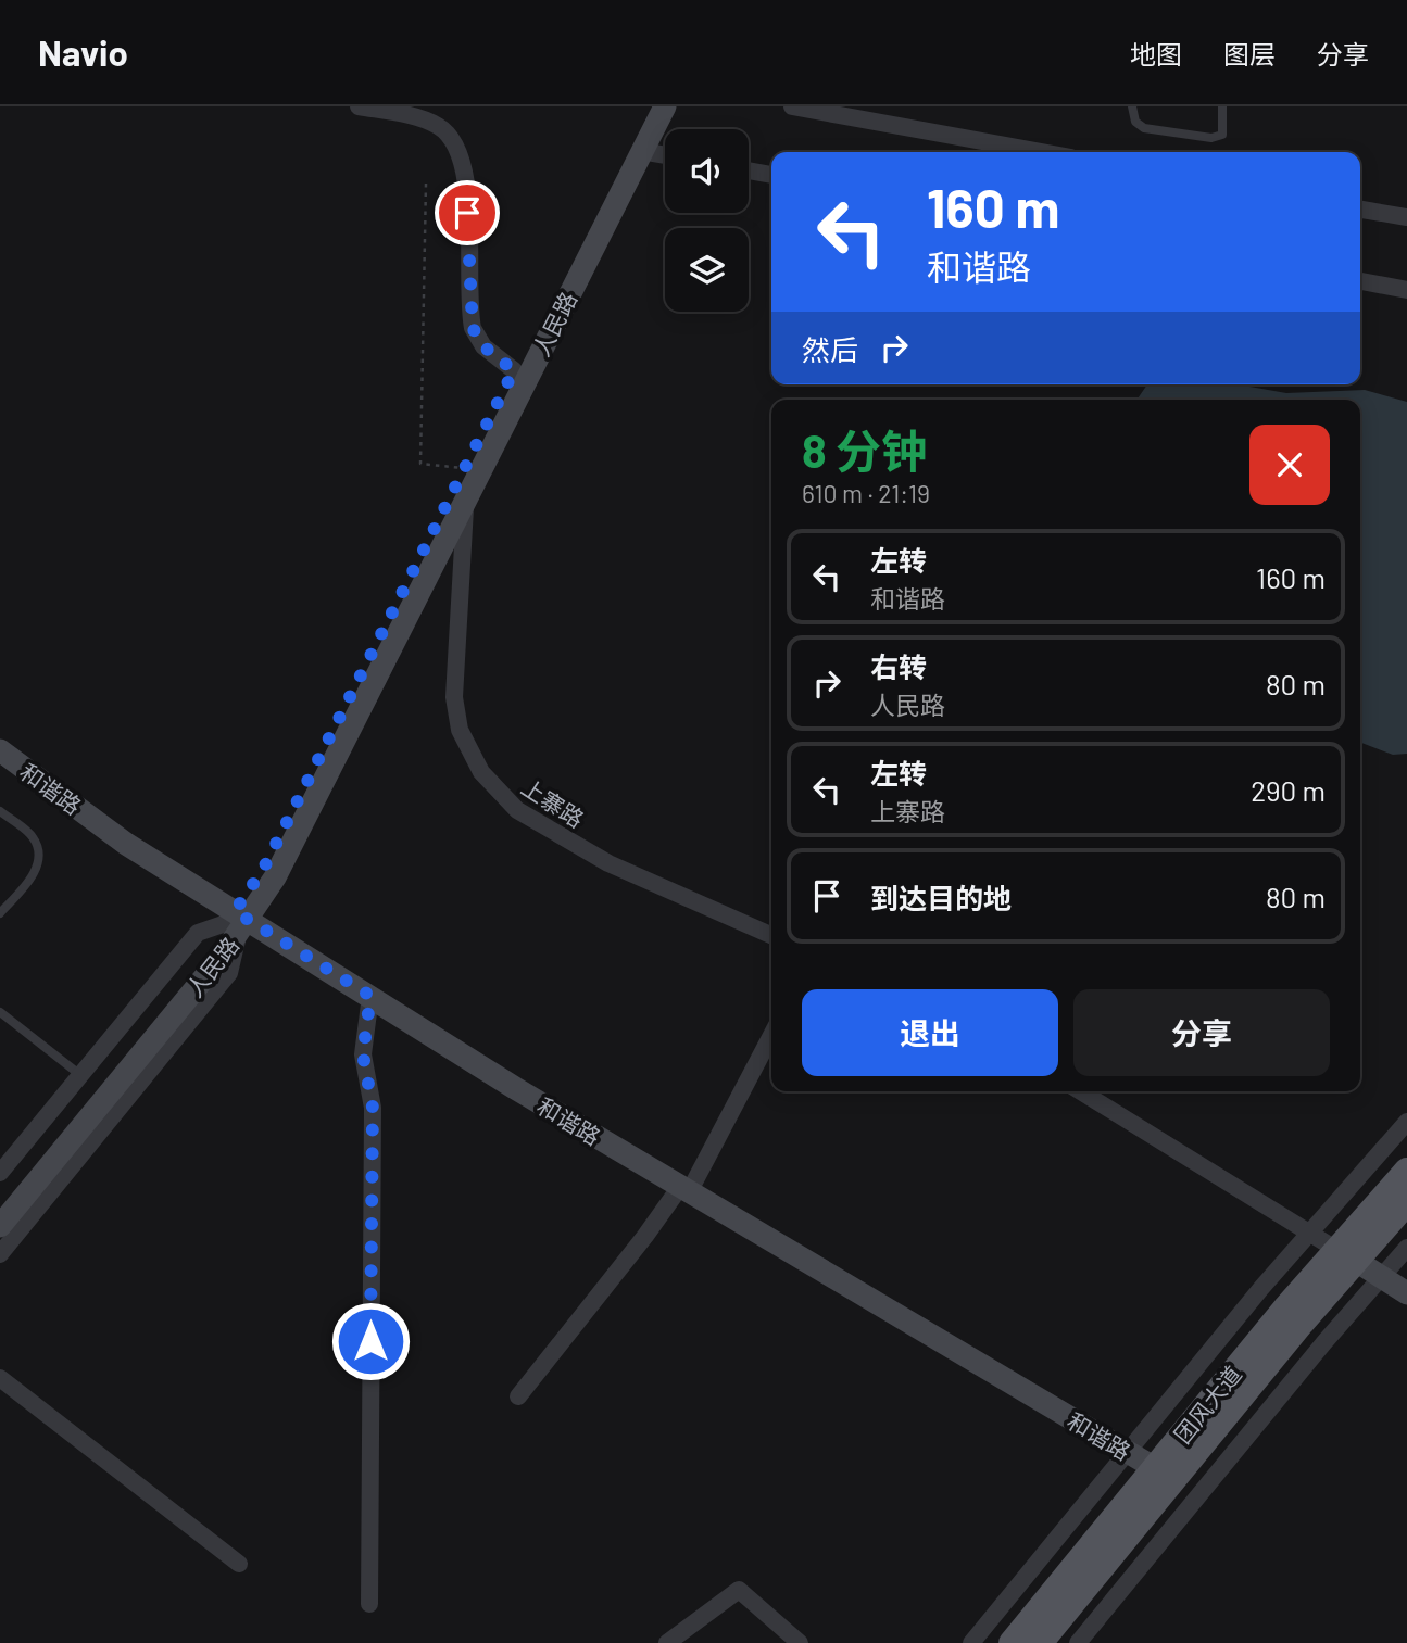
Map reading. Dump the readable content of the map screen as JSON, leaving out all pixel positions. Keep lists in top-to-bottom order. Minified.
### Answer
{"streets":{"main road":["团风大道"],"street":["人民路","和谐路","上寨路"]},"crossings":[["人民路","和谐路"],["人民路","上寨路"],["和谐路","团风大道"]],"page":{"header":"Navio","nav":["地图","图层","分享"],"turn":["160 m","和谐路"],"then":"然后","heading":["8 分钟","610 m · 21:19"],"list":[{"name":"左转","note":"和谐路","value":"160 m"},{"name":"右转","note":"人民路","value":"80 m"},{"name":"左转","note":"上寨路","value":"290 m"},{"name":"到达目的地","value":"80 m"}],"buttons":["退出","分享"]}}
